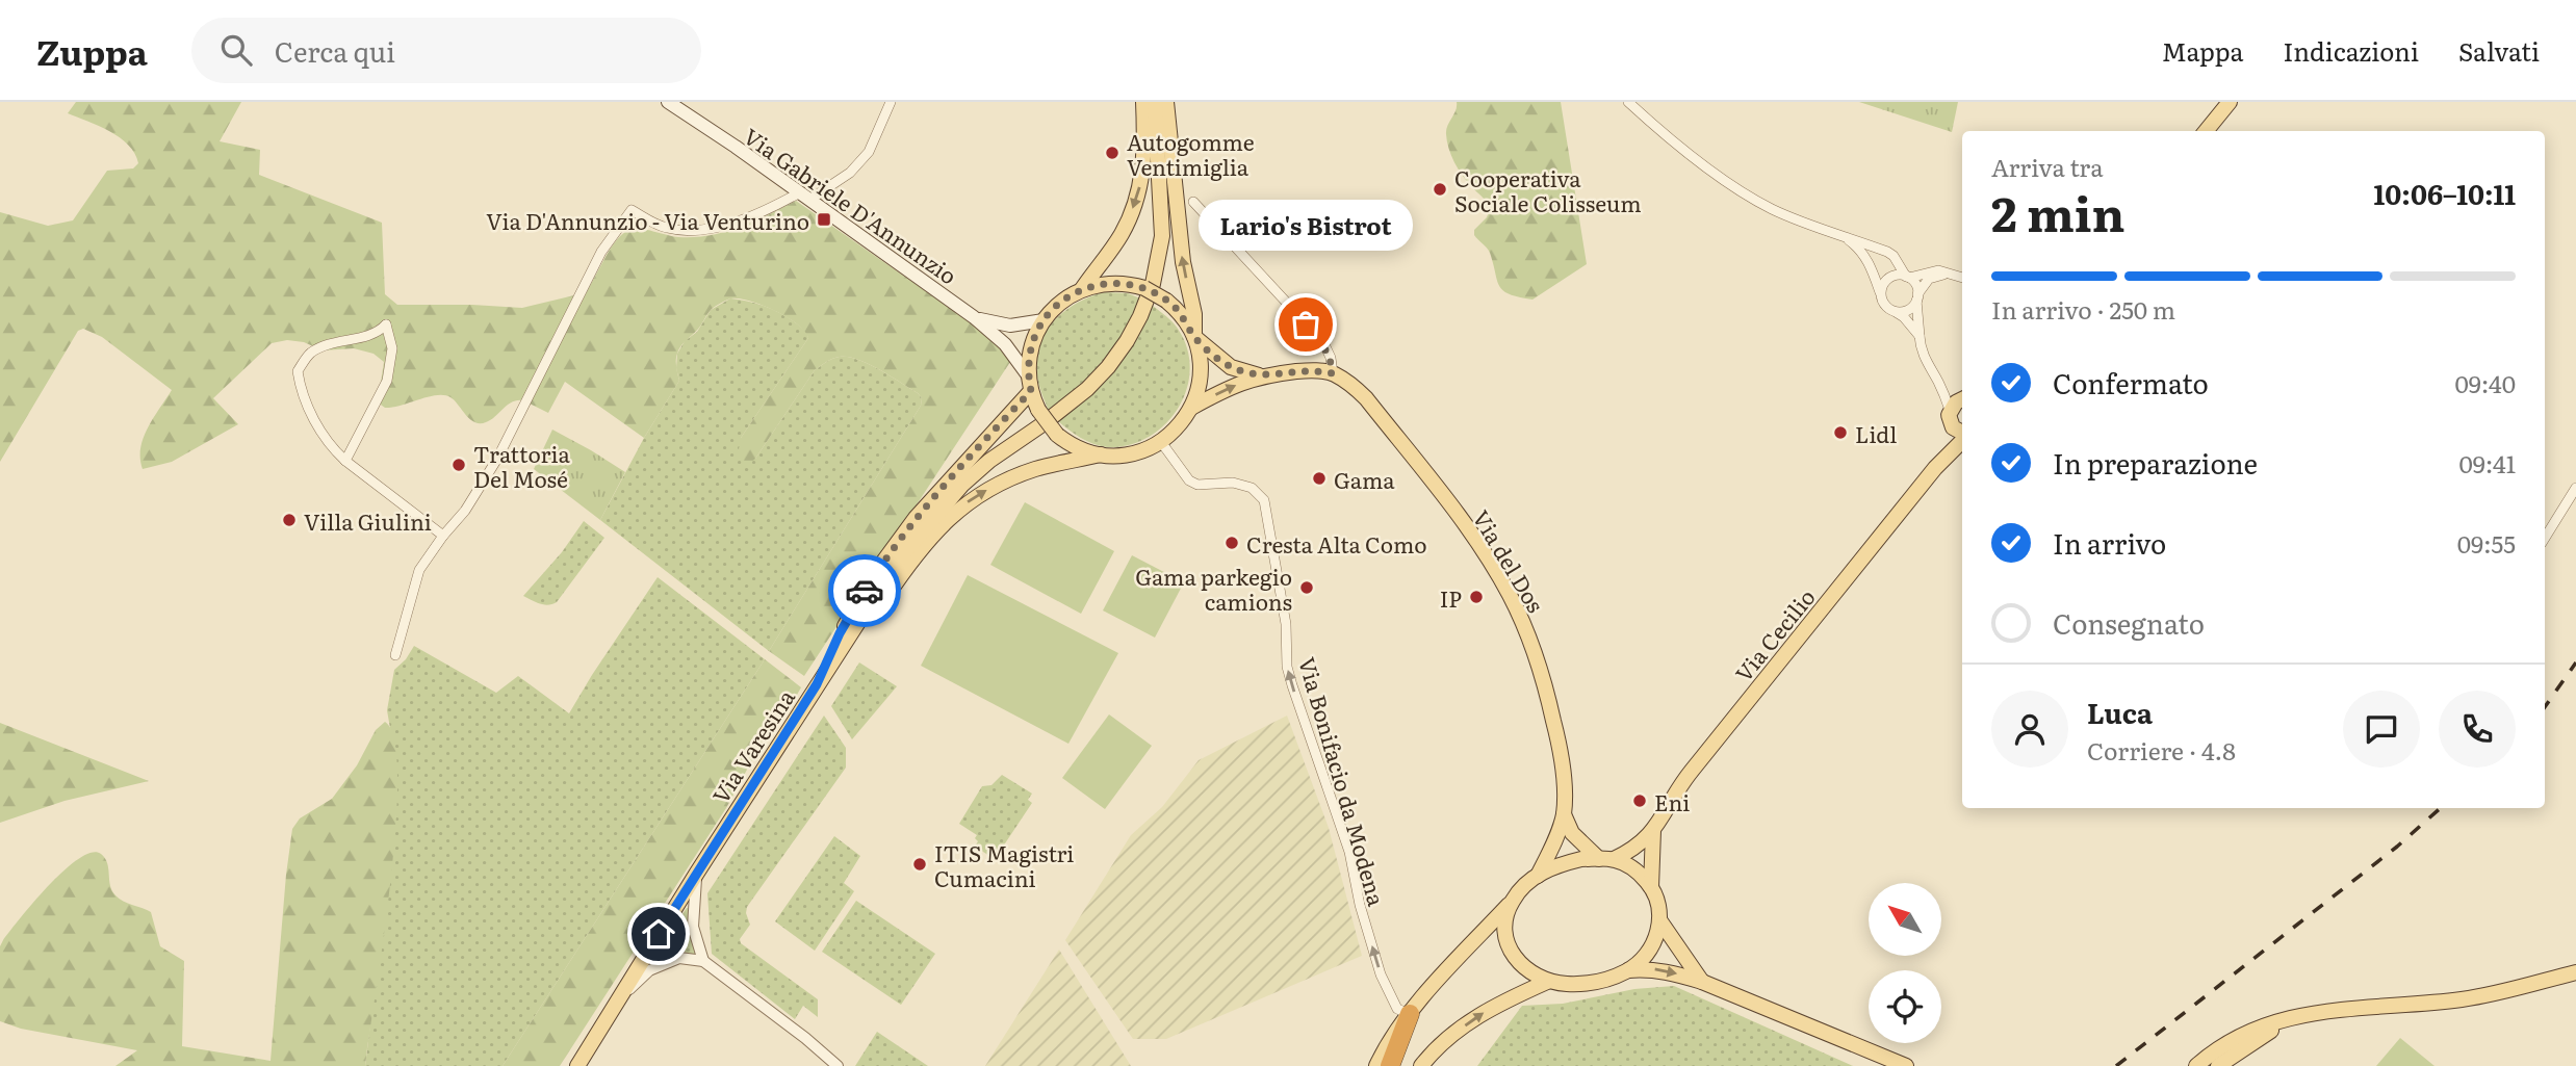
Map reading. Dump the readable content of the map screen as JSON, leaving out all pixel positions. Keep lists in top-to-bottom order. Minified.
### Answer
{"streets":{"main road":["Via Gabriele D'Annunzio","Via del Dos","Via Cecilio","Via Varesina"],"street":["Via Bonifacio da Modena"]},"crossings":[["Via Gabriele D'Annunzio","Via Bonifacio da Modena"],["Via del Dos","Via Cecilio"],["Via Cecilio","Via Bonifacio da Modena"]],"one_way":["Via Bonifacio da Modena"],"places":{"other":["Autogomme Ventimiglia","Cooperativa Sociale Colisseum","Lario's Bistrot","Lidl","Trattoria Del Mosé","Gama","Villa Giulini","Cresta Alta Como","Gama parkegio camions","IP","Eni","ITIS Magistri Cumacini"],"transit":["Via D'Annunzio - Via Venturino"]},"north":"top left","page":{"header":"Zuppa","search":"Cerca qui","nav":["Mappa","Indicazioni","Salvati"],"heading":["2 min","Arriva tra","10:06–10:11"],"panel":["Luca","Corriere · 4.8"],"bubble":"Lario's Bistrot","bar":"In arrivo · 250 m","list":[["Confermato","09:40"],["In preparazione","09:41"],["In arrivo","09:55"],"Consegnato"]}}
